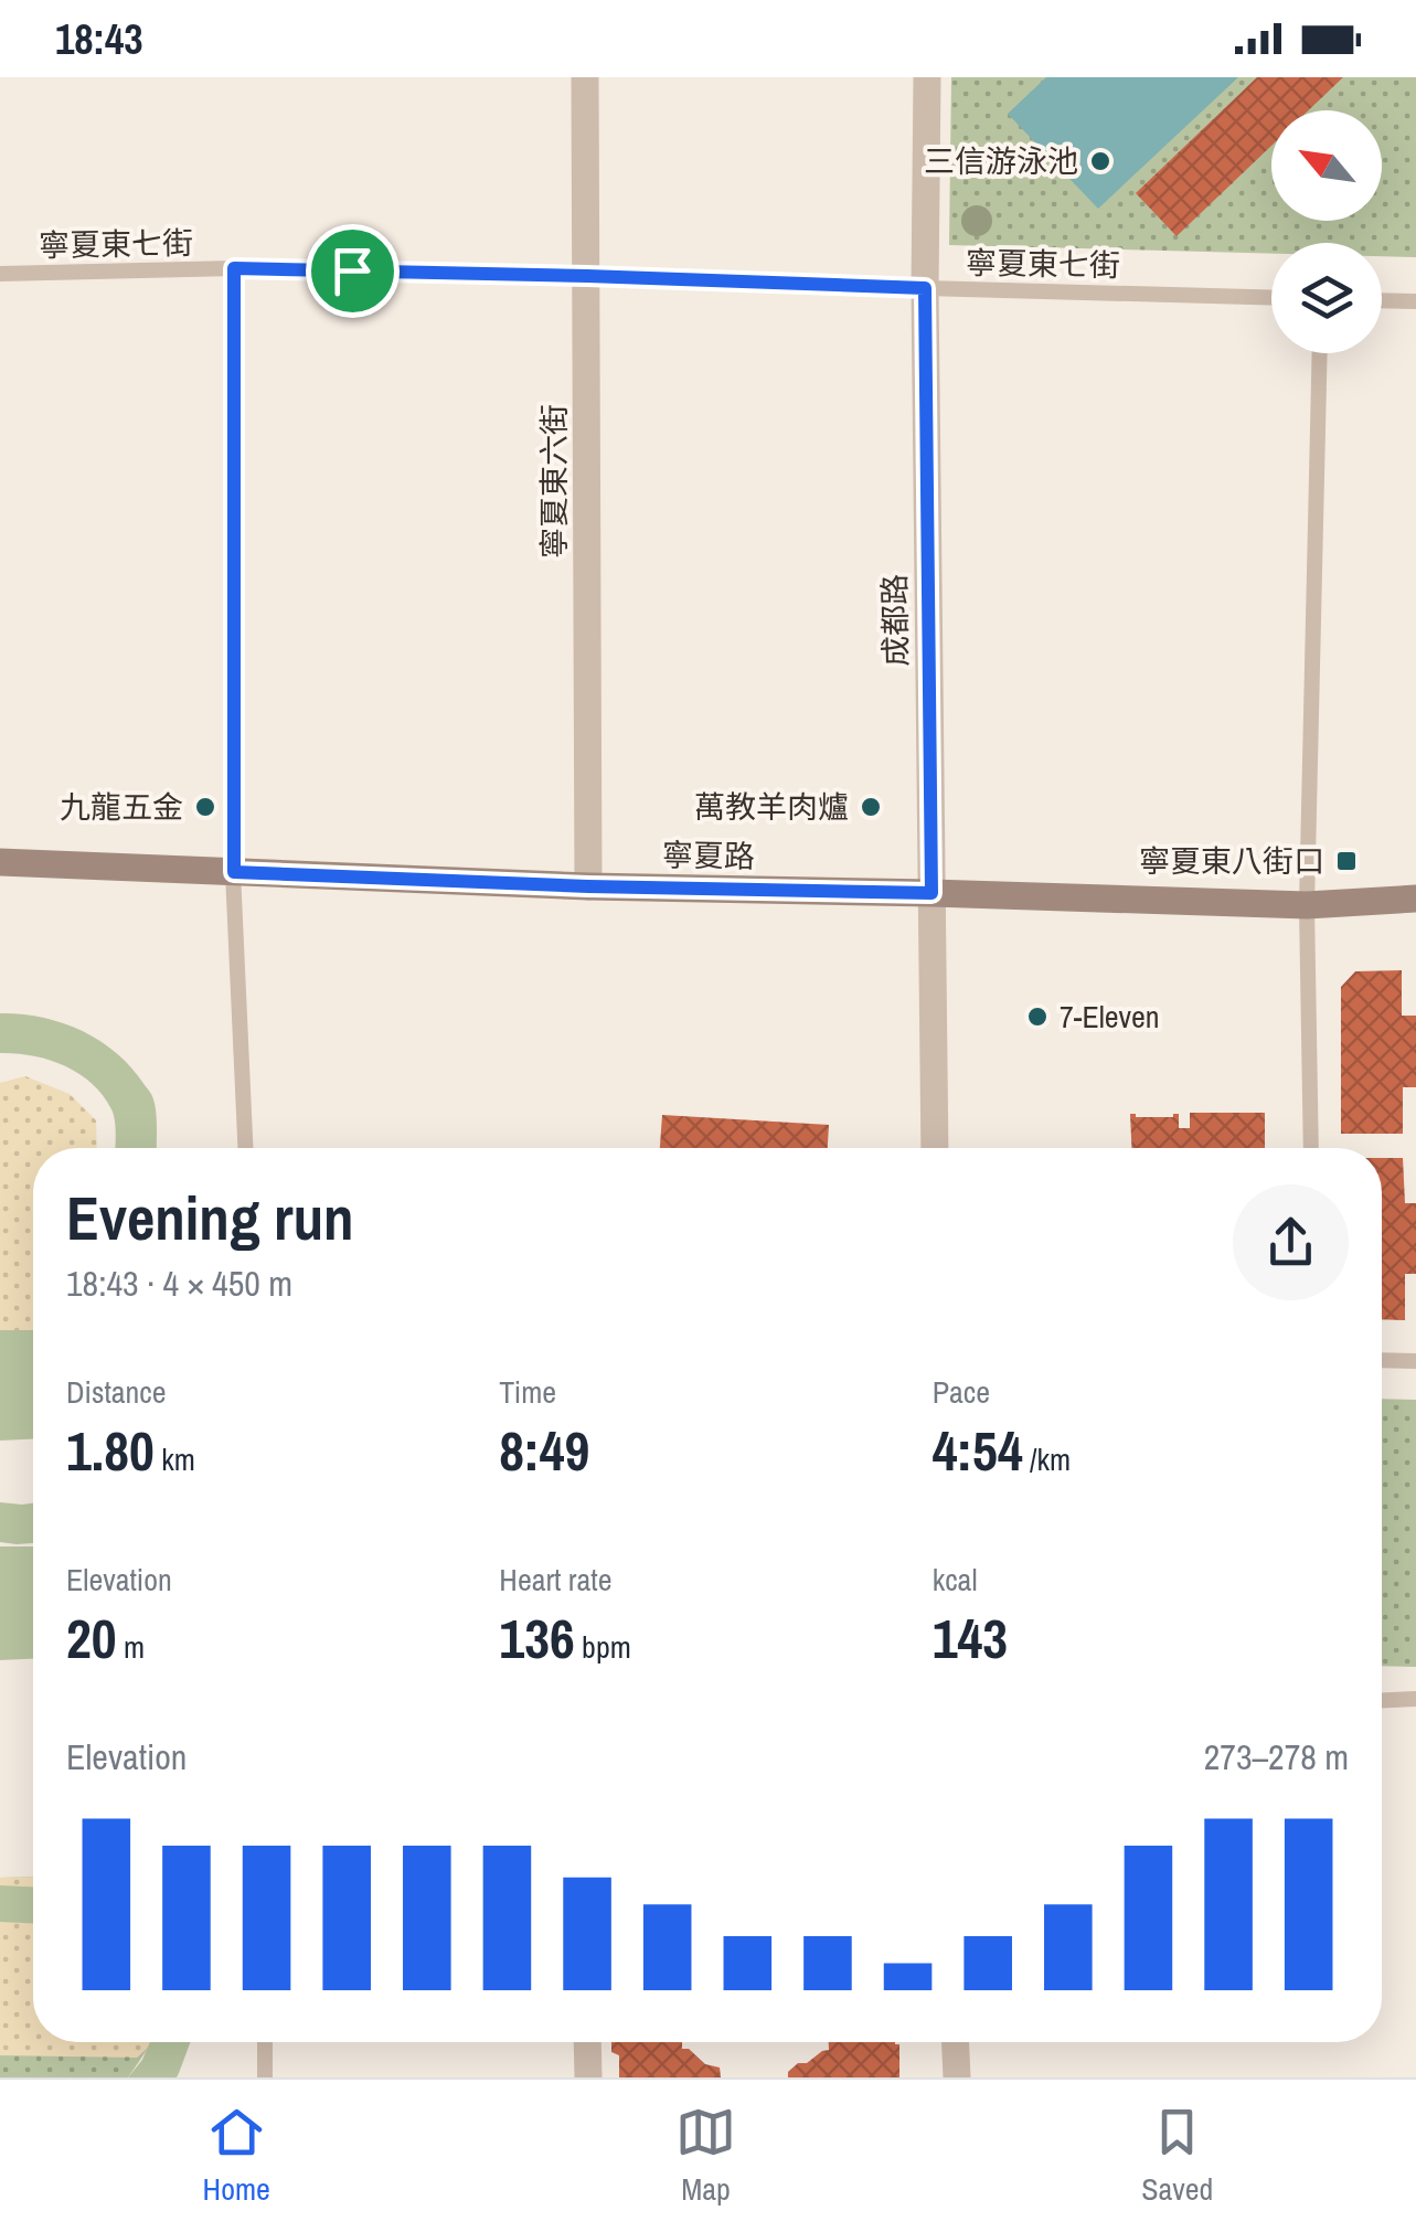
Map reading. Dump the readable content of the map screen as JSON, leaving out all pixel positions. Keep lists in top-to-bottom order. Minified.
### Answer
{"streets":{"street":["寧夏東六街","成都路","寧夏路"],"lane":["寧夏東七街"]},"crossings":[["寧夏東七街","寧夏東六街"],["寧夏東七街","成都路"],["寧夏東六街","寧夏路"],["成都路","寧夏路"]],"places":{"other":["三信游泳池","九龍五金","萬教羊肉爐","7-Eleven"],"transit":["寧夏東八街口"]},"north":"top left","page":{"status":"18:43","heading":["Evening run","18:43 · 4 × 450 m"],"stats":[["Distance","1.80 km"],["Time","8:49"],["Pace","4:54 /km"],["Elevation","20 m"],["Heart rate","136 bpm"],["kcal","143"]],"chart":["Elevation","273–278 m"],"tabs":["Home","Map","Saved"]}}
